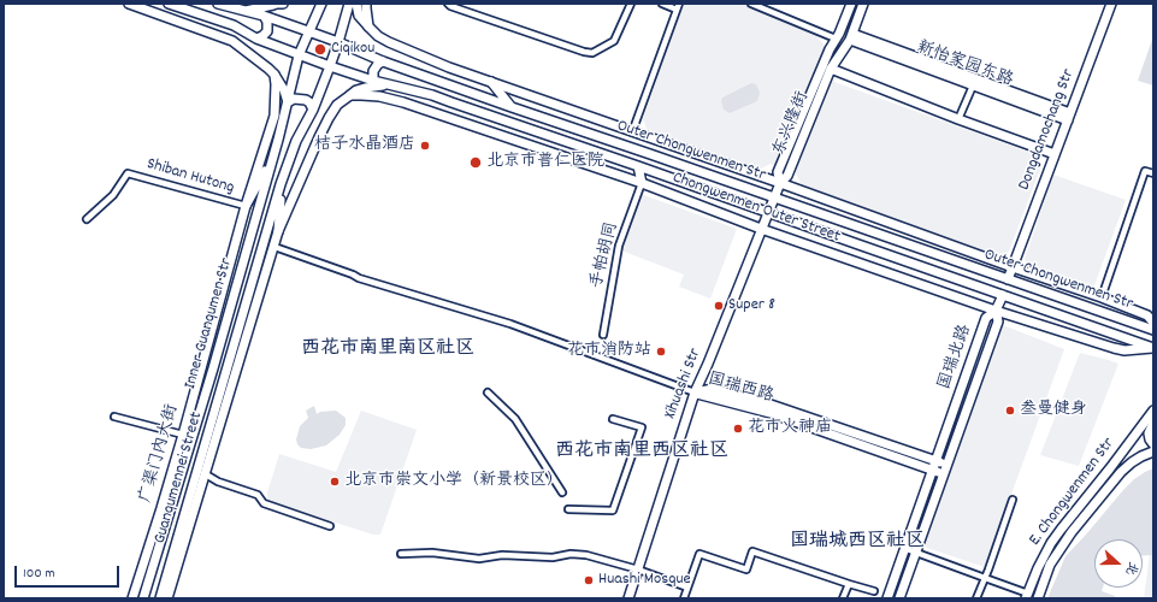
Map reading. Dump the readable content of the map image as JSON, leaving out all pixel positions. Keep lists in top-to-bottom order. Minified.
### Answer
{"streets":{"street":["新怡家园东路","东兴隆街","Dongdamochang Str","Outer Chongwenmen Str","Shiban Hutong","Chongwenmen Outer Street","手帕胡同","Inner Guanqumen Str","国瑞北路","Xihuashi Str","国瑞西路","广渠门内大街","Guanqumennei Street","E. Chongwenmen Str"]},"crossings":[["新怡家园东路","东兴隆街"],["新怡家园东路","Dongdamochang Str"],["东兴隆街","Chongwenmen Outer Street"],["东兴隆街","Xihuashi Str"],["Dongdamochang Str","Outer Chongwenmen Str"],["Dongdamochang Str","Chongwenmen Outer Street"],["Outer Chongwenmen Str","Chongwenmen Outer Street"],["Outer Chongwenmen Str","Inner Guanqumen Str"],["Outer Chongwenmen Str","Xihuashi Str"],["Outer Chongwenmen Str","Guanqumennei Street"],["Shiban Hutong","广渠门内大街"],["Chongwenmen Outer Street","手帕胡同"],["Chongwenmen Outer Street","Inner Guanqumen Str"],["Chongwenmen Outer Street","国瑞北路"],["Chongwenmen Outer Street","Xihuashi Str"],["Chongwenmen Outer Street","Guanqumennei Street"],["国瑞北路","国瑞西路"],["Xihuashi Str","国瑞西路"]],"districts":["西花市南里南区社区","西花市南里西区社区","国瑞城西区社区"],"places":["Ciqikou","桔子水晶酒店","北京市普仁医院","Super 8","花市消防站","叁曼健身","花市火神庙","北京市崇文小学（新景校区）","Huashi Mosque"],"scale_bar":"100 m","north":"right"}
